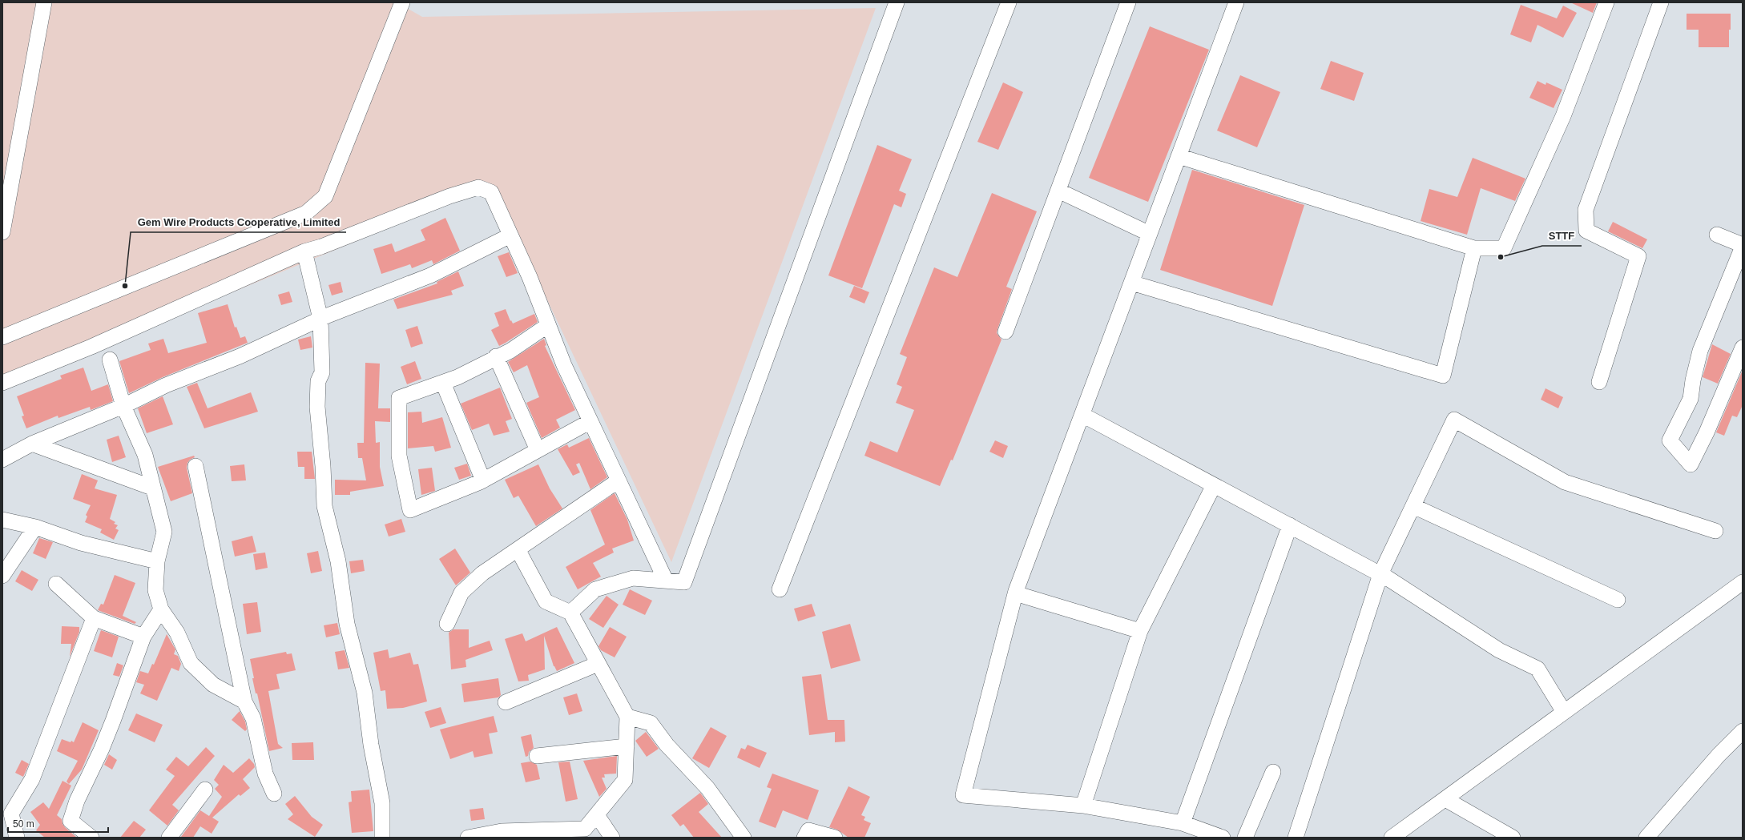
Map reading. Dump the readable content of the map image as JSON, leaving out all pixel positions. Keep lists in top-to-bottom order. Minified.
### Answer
{"places":["STTF","Gem Wire Products Cooperative, Limited"],"scale_bar":"50 m"}
